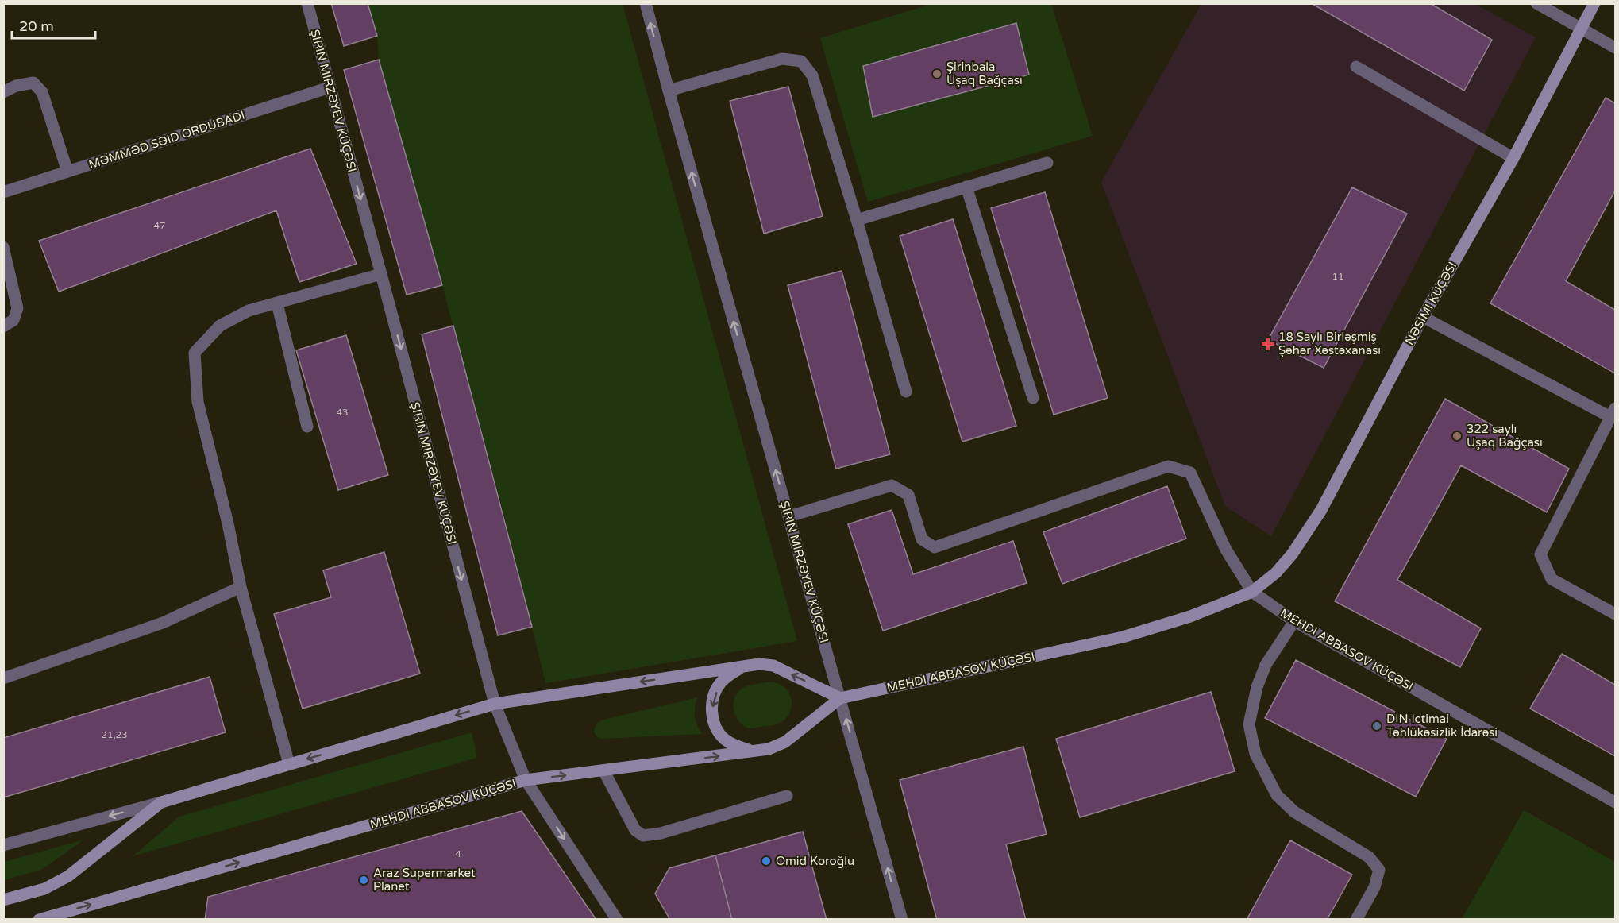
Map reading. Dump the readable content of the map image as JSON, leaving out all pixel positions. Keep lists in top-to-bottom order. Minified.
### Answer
{"streets":{"street":["ŞIRIN MIRZƏYEV KÜÇƏSI","MƏMMƏD SƏID ORDUBADI","NƏSIMI KÜÇƏSI","MEHDI ABBASOV KÜÇƏSI"]},"crossings":[["ŞIRIN MIRZƏYEV KÜÇƏSI","MƏMMƏD SƏID ORDUBADI"],["ŞIRIN MIRZƏYEV KÜÇƏSI","MEHDI ABBASOV KÜÇƏSI"],["NƏSIMI KÜÇƏSI","MEHDI ABBASOV KÜÇƏSI"]],"places":{"other":["Şirinbala Uşaq Bağçası","322 saylı Uşaq Bağçası","DİN İctimai Təhlükəsizlik İdarəsi","Omid Koroğlu","Araz Supermarket Planet"],"health":["18 Saylı Birləşmiş Şəhər Xəstəxanası"]},"house_numbers":["47","11","43","21,23","4"],"scale_bar":"20 m"}
